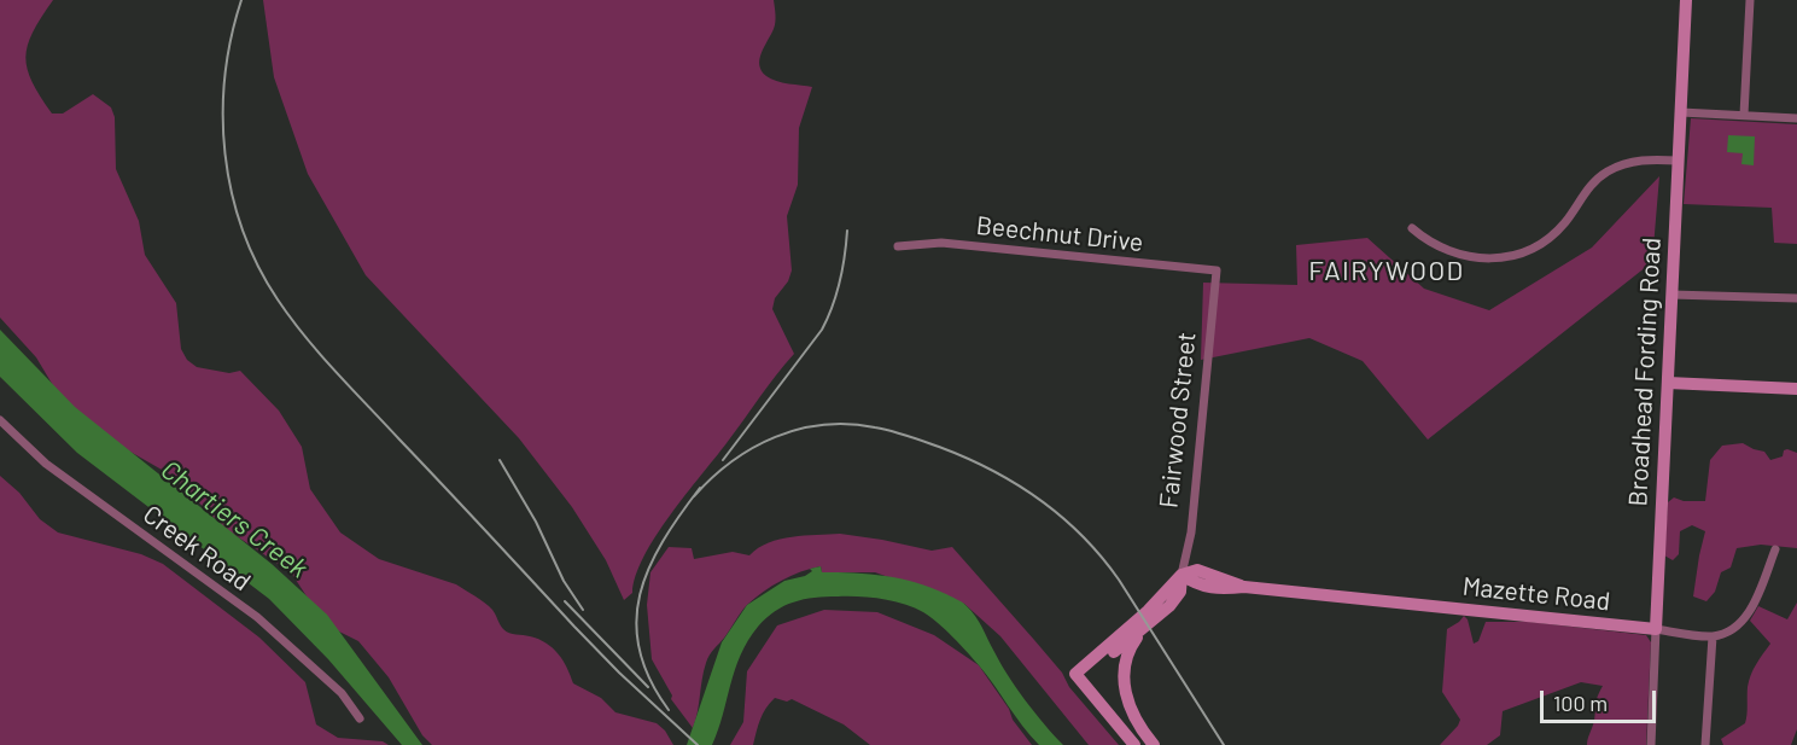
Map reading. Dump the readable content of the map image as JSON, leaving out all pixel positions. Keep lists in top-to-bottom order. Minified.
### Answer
{"streets":{"street":["Beechnut Drive","Broadhead Fording Road","Fairwood Street","Creek Road","Mazette Road"]},"crossings":[["Beechnut Drive","Fairwood Street"],["Broadhead Fording Road","Mazette Road"],["Fairwood Street","Mazette Road"]],"districts":["FAIRYWOOD"],"water":["Chartiers Creek"],"scale_bar":"100 m"}
